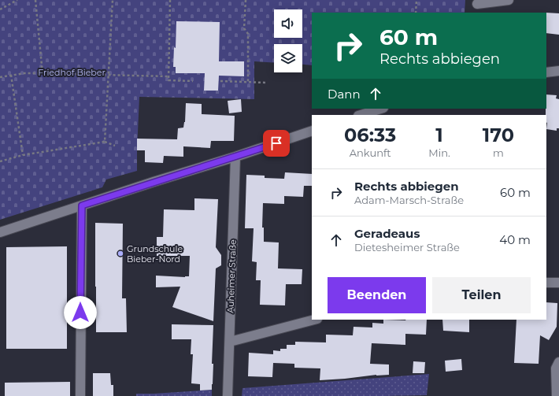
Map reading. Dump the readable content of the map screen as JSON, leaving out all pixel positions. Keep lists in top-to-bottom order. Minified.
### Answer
{"streets":{"street":["Auheimer Straße"]},"parks":["Friedhof Bieber"],"places":["Grundschule Bieber-Nord"],"page":{"turn":["60 m","Rechts abbiegen"],"then":"Dann","eta":["06:33","Ankunft","1","Min.","170","m"],"list":[{"name":"Rechts abbiegen","note":"Adam-Marsch-Straße","value":"60 m"},{"name":"Geradeaus","note":"Dietesheimer Straße","value":"40 m"}],"buttons":["Beenden","Teilen"]}}
